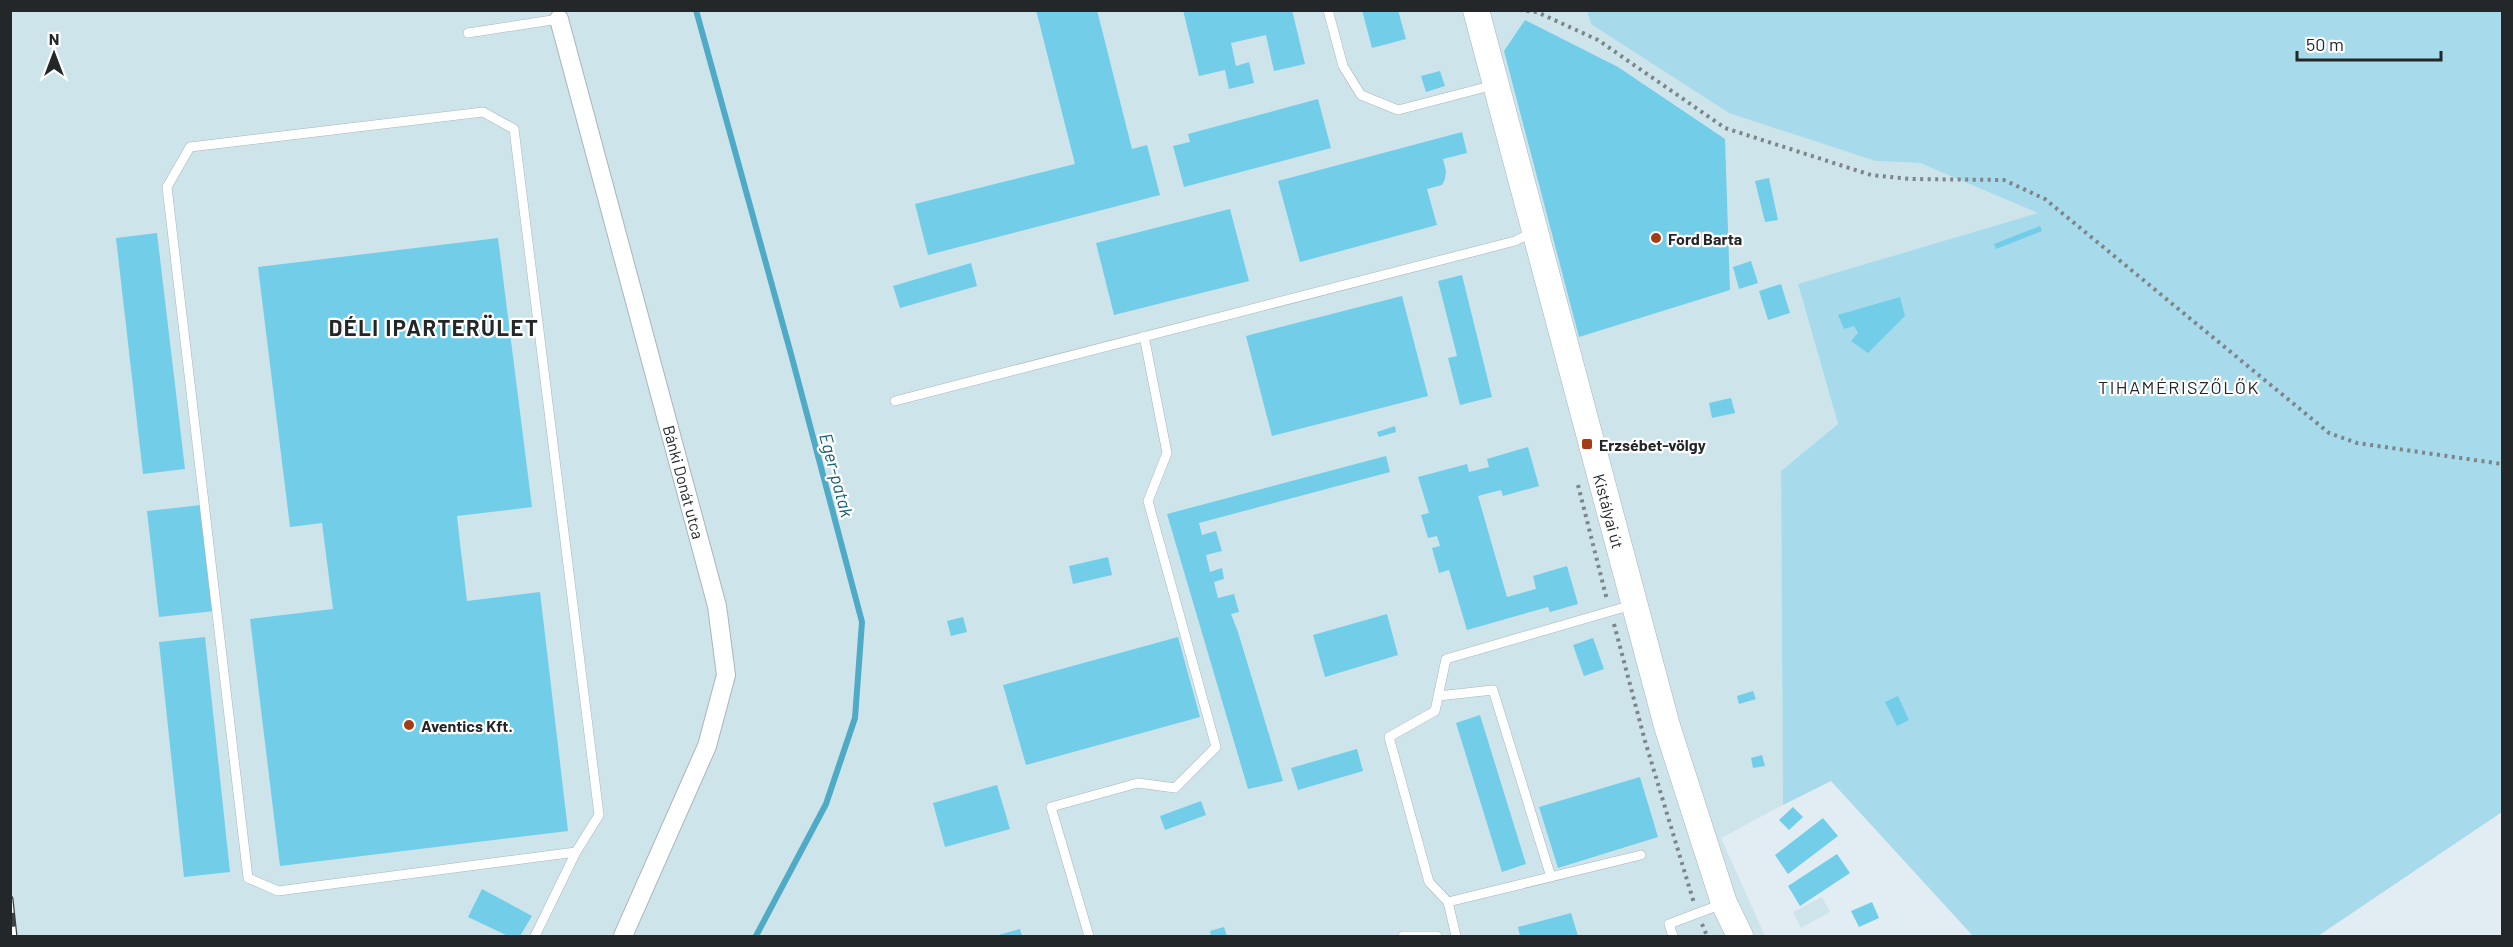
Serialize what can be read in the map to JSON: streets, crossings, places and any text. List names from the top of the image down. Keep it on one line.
{"streets":{"main road":["Kistályai út"],"street":["Bánki Donát utca"]},"districts":["DÉLI IPARTERÜLET","TIHAMÉRISZŐLŐK"],"water":["Eger-patak"],"places":{"other":["Ford Barta","Aventics Kft."],"transit":["Erzsébet-völgy"]},"scale_bar":"50 m","north":"top"}
